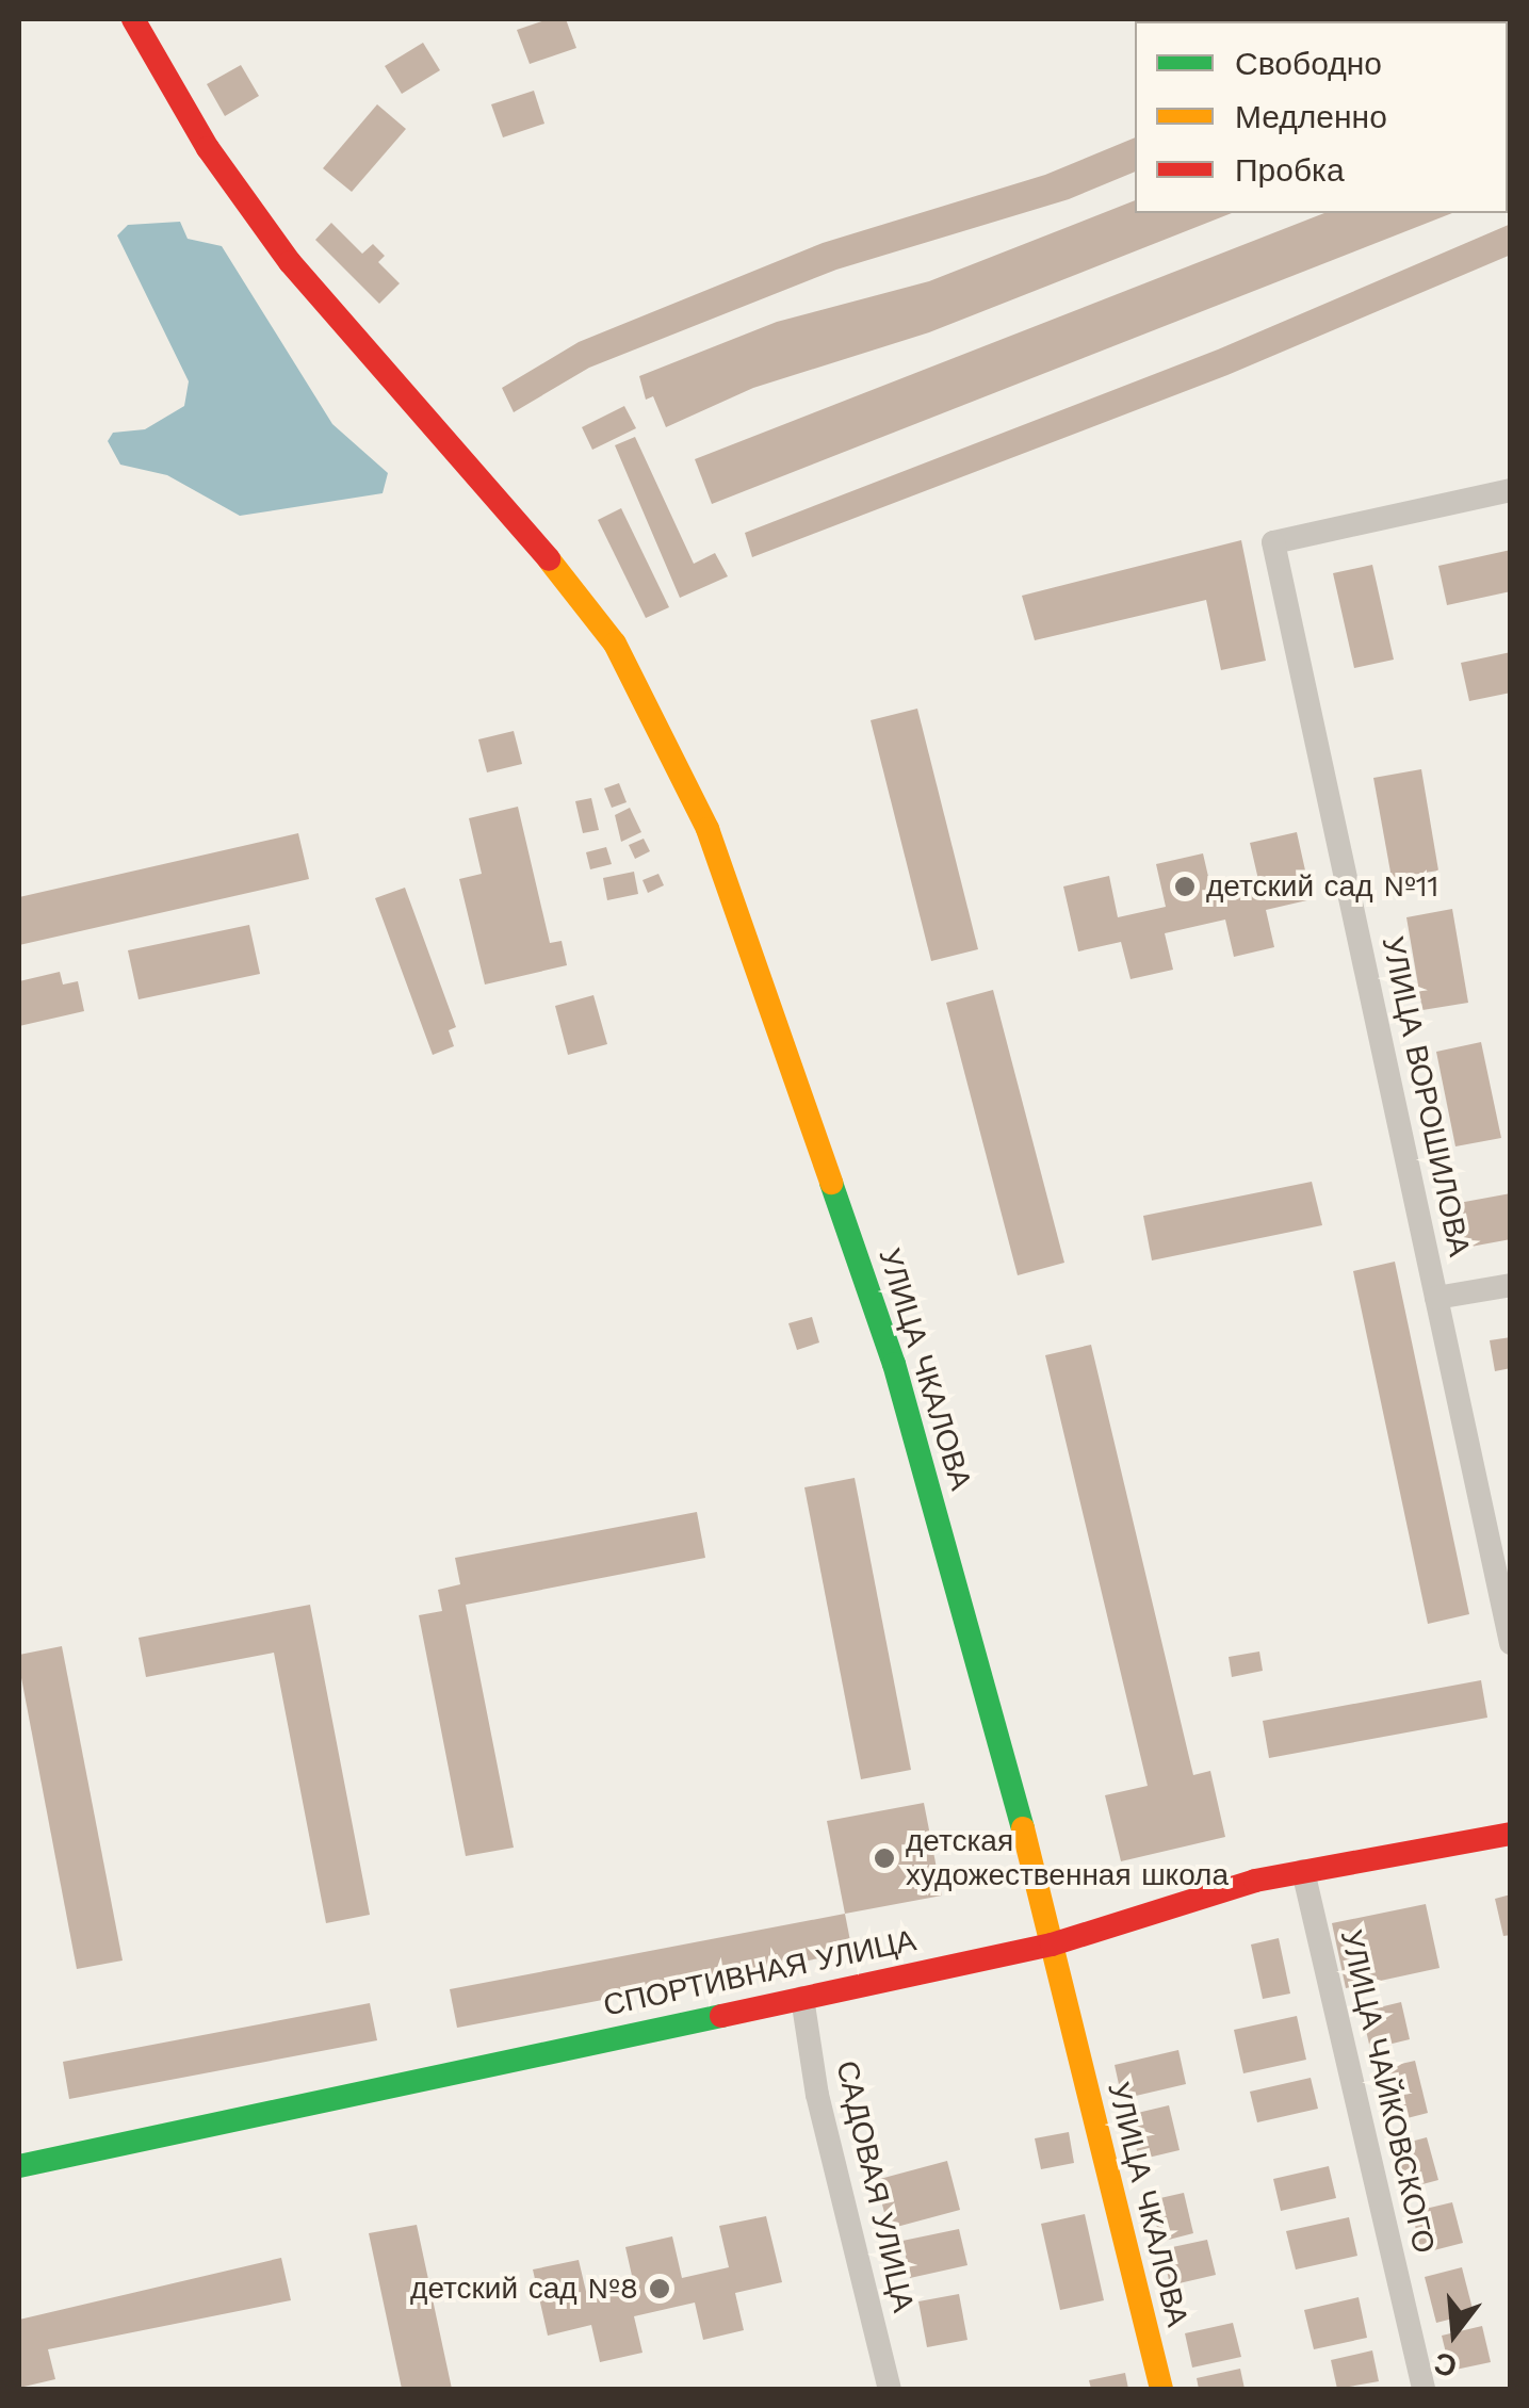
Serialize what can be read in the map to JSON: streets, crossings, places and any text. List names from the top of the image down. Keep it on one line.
{"streets":{"street":["УЛИЦА ВОРОШИЛОВА","УЛИЦА ЧКАЛОВА","СПОРТИВНАЯ УЛИЦА","УЛИЦА ЧАЙКОВСКОГО","САДОВАЯ УЛИЦА"]},"crossings":[["УЛИЦА ЧКАЛОВА","СПОРТИВНАЯ УЛИЦА"],["СПОРТИВНАЯ УЛИЦА","УЛИЦА ЧАЙКОВСКОГО"],["СПОРТИВНАЯ УЛИЦА","САДОВАЯ УЛИЦА"]],"places":["детский сад №11","детская художественная школа","детский сад №8"],"legend":["Свободно","Медленно","Пробка"],"north":"bottom"}
